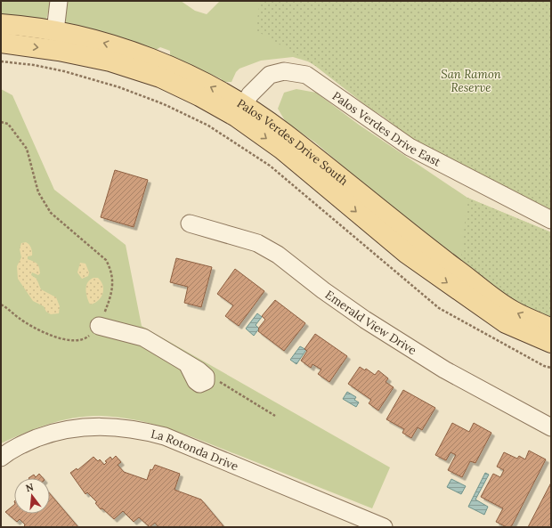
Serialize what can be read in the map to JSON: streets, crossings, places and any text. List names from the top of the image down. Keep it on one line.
{"streets":{"main road":["Palos Verdes Drive South"],"street":["Palos Verdes Drive East","Emerald View Drive","La Rotonda Drive"]},"crossings":[["Palos Verdes Drive East","Palos Verdes Drive South"]],"parks":["San Ramon Reserve"],"north":"top"}
